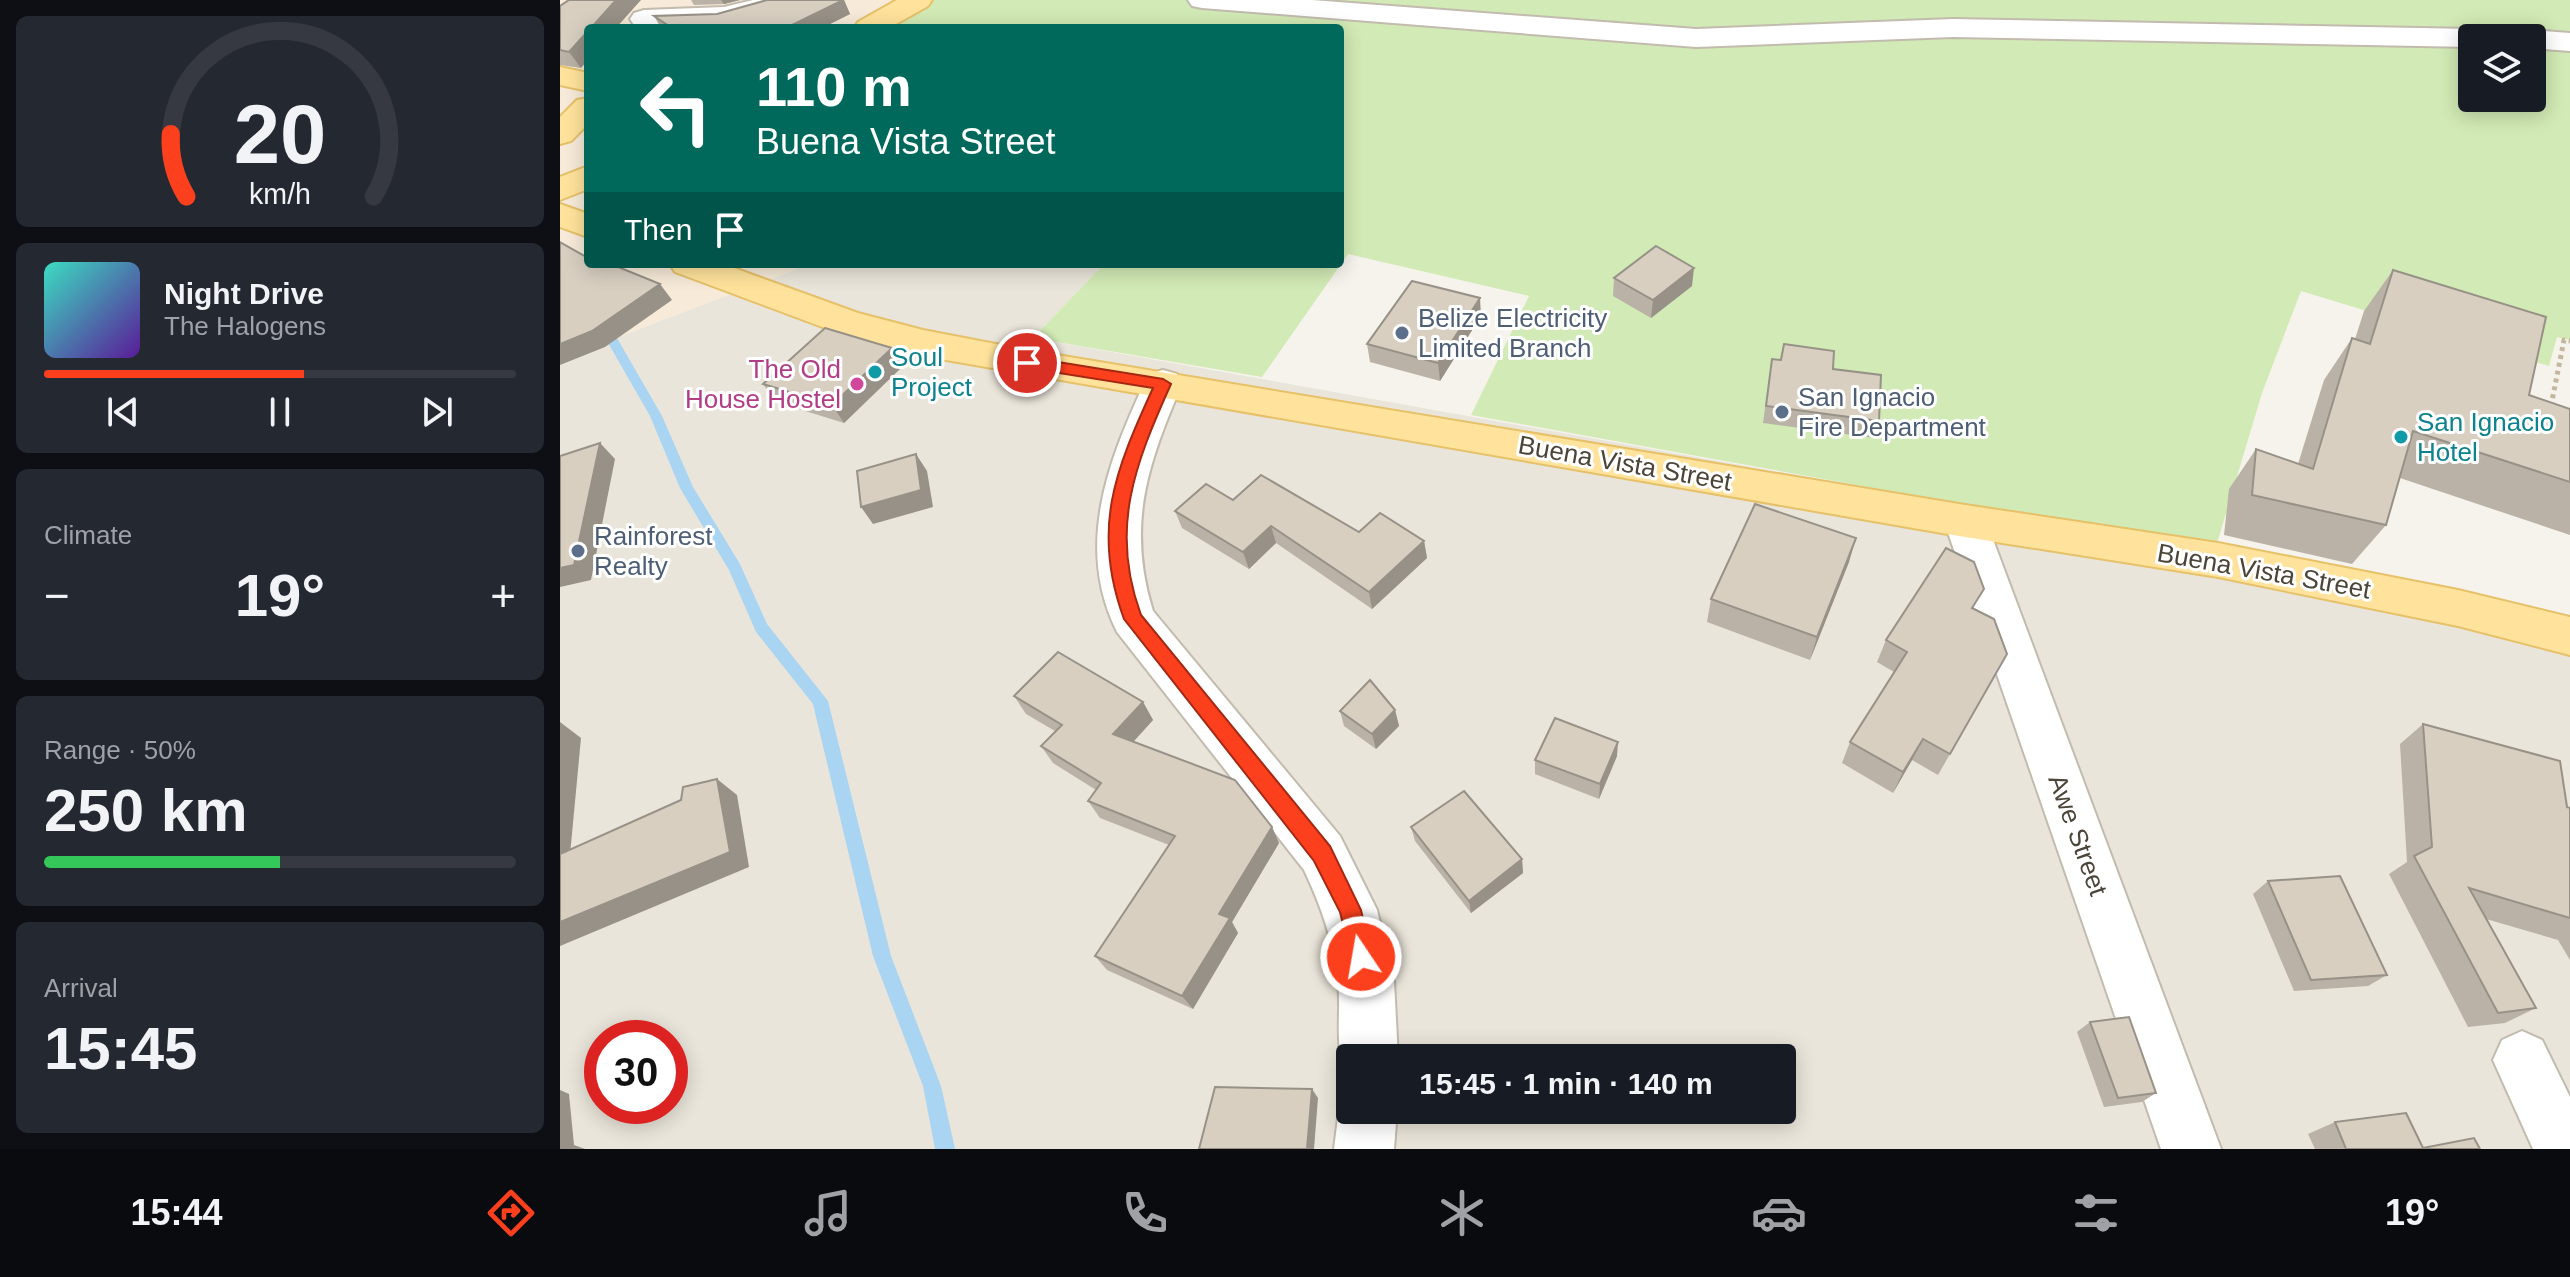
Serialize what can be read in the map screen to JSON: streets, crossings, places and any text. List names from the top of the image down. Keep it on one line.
{"streets":{"main road":["Buena Vista Street"],"street":["Awe Street"]},"crossings":[["Buena Vista Street","Awe Street"]],"places":["Belize Electricity Limited Branch","Soul Project","The Old House Hostel","San Ignacio Fire Department","San Ignacio Hotel","Rainforest Realty"],"page":{"turn":["110 m","Buena Vista Street"],"then":"Then","song":["Night Drive","The Halogens"],"tile":["Climate",["Range · 50%","250 km"],["Arrival","15:45"]],"heat":["−","19°","+"],"limit":"30","trip":"15:45 · 1 min · 140 m","tabs":["15:44","19°"],"gauge":["20","km/h"]}}
